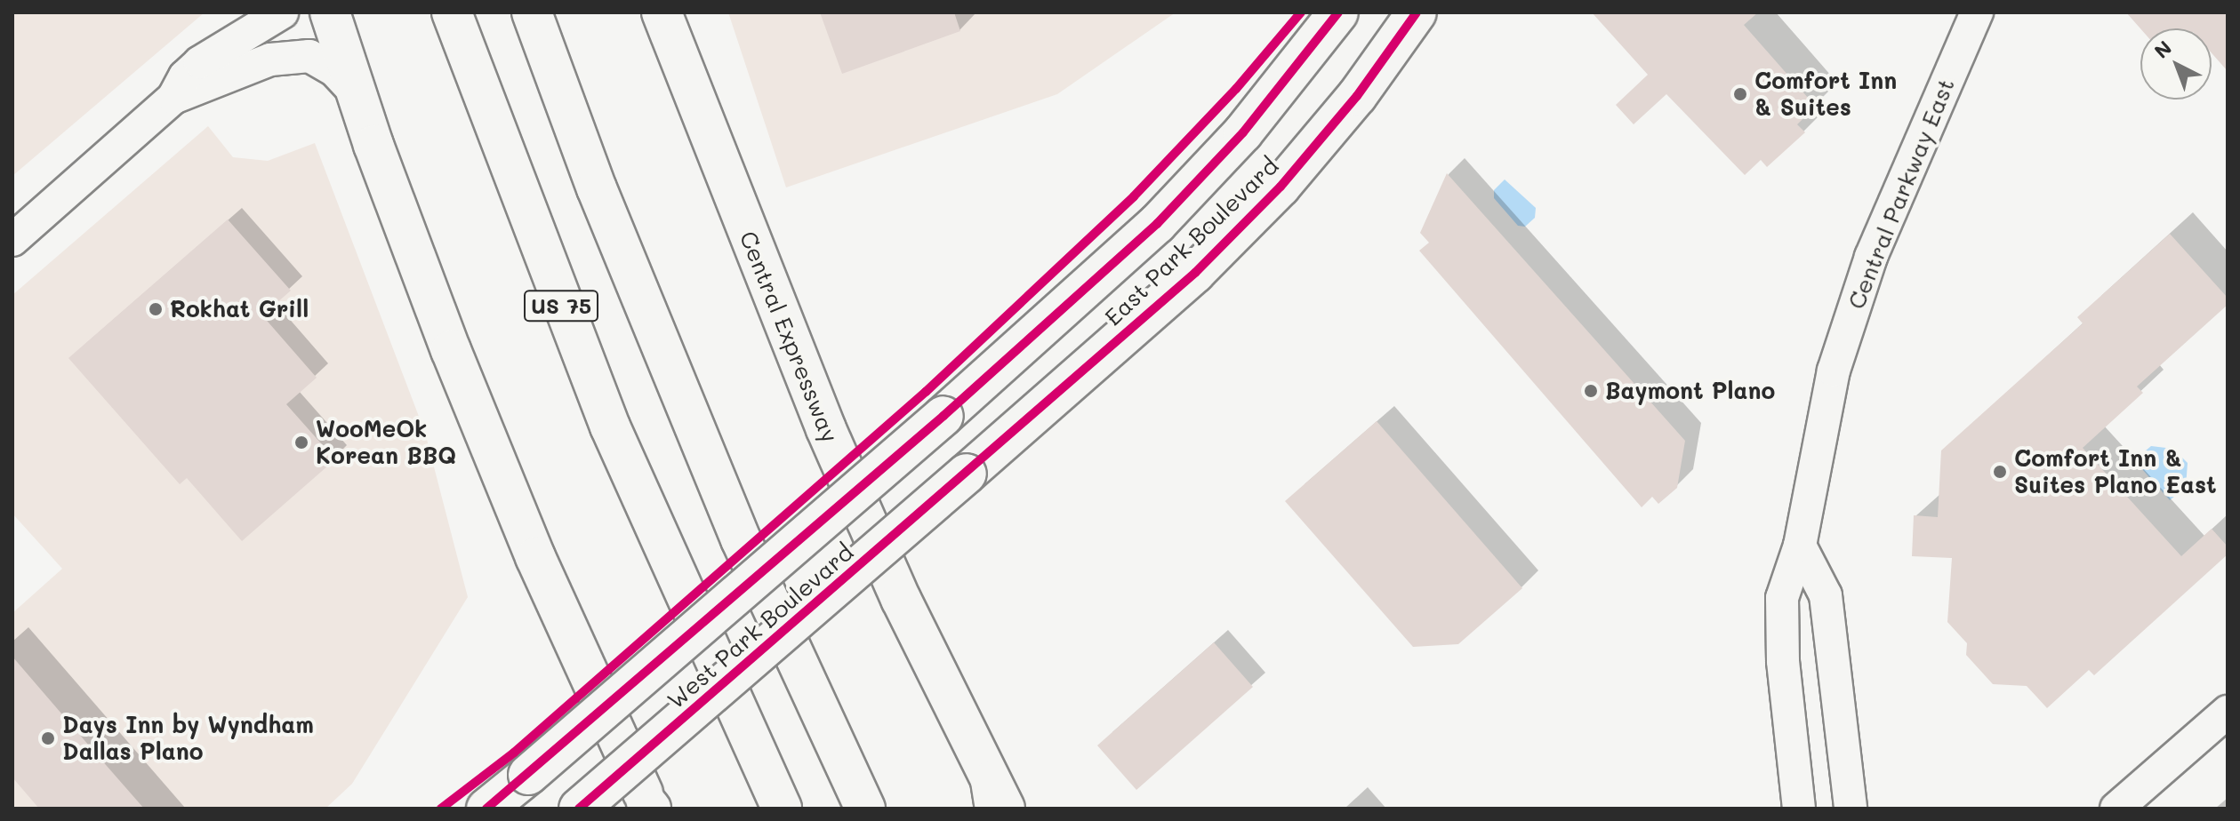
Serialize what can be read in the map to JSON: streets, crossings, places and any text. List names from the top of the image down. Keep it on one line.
{"streets":{"main road":["East Park Boulevard","US 75","Central Expressway","West Park Boulevard"],"street":["Central Parkway East"]},"crossings":[["East Park Boulevard","West Park Boulevard"]],"places":["Comfort Inn & Suites","Rokhat Grill","Baymont Plano","WooMeOk Korean BBQ","Comfort Inn & Suites Plano East","Days Inn by Wyndham Dallas Plano"],"north":"top left"}
